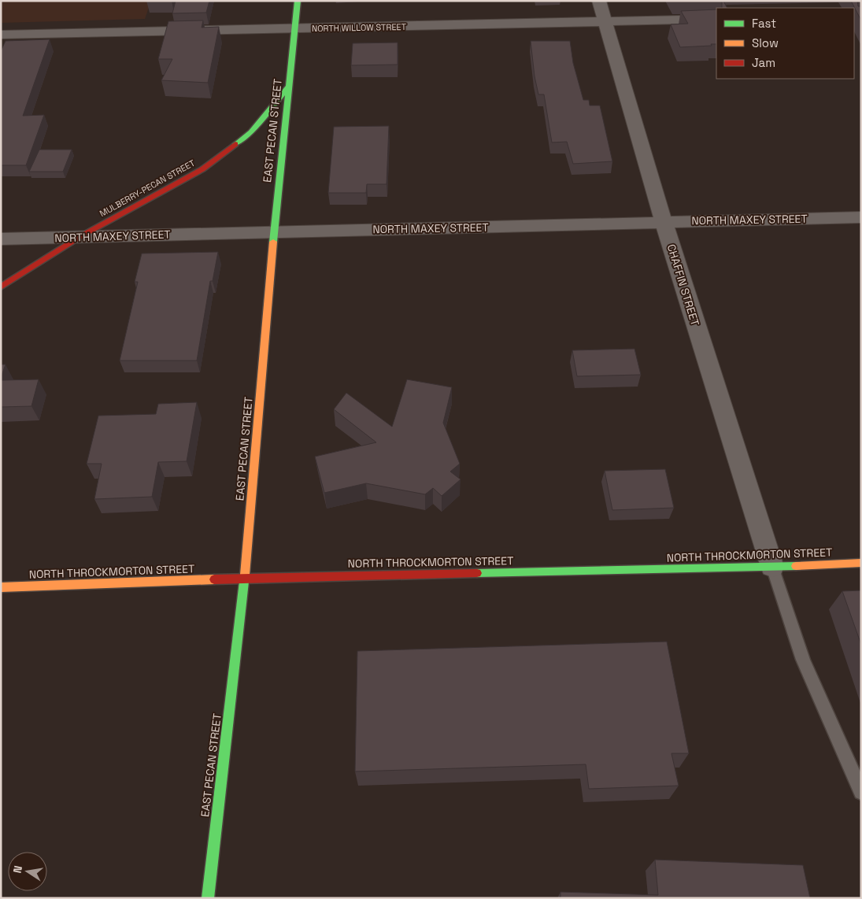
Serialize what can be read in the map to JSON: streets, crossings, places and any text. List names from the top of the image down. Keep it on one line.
{"streets":{"street":["NORTH WILLOW STREET","EAST PECAN STREET","MULBERRY-PECAN STREET","NORTH MAXEY STREET","CHAFFIN STREET","NORTH THROCKMORTON STREET"]},"crossings":[["NORTH WILLOW STREET","EAST PECAN STREET"],["NORTH WILLOW STREET","CHAFFIN STREET"],["EAST PECAN STREET","MULBERRY-PECAN STREET"],["EAST PECAN STREET","NORTH MAXEY STREET"],["EAST PECAN STREET","NORTH THROCKMORTON STREET"],["MULBERRY-PECAN STREET","NORTH MAXEY STREET"],["NORTH MAXEY STREET","CHAFFIN STREET"],["CHAFFIN STREET","NORTH THROCKMORTON STREET"]],"legend":["Fast","Slow","Jam"],"north":"left"}
